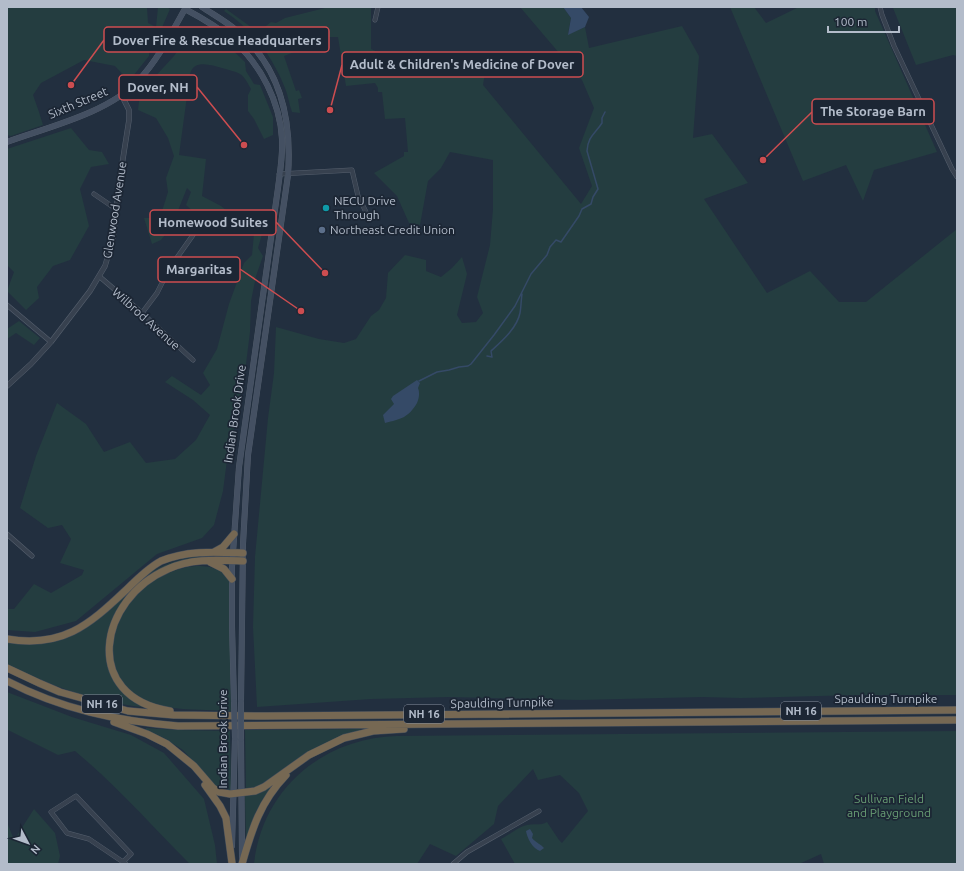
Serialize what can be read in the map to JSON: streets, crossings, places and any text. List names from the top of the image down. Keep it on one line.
{"streets":{"highway":["Spaulding Turnpike","NH 16"],"main road":["Sixth Street","Indian Brook Drive"],"street":["Glenwood Avenue","Wilbrod Avenue"]},"crossings":[["Sixth Street","Glenwood Avenue"],["Sixth Street","Indian Brook Drive"],["Glenwood Avenue","Wilbrod Avenue"]],"parks":["Sullivan Field and Playground"],"places":["Dover Fire & Rescue Headquarters","Adult & Children's Medicine of Dover","Dover, NH","The Storage Barn","NECU Drive Through","Northeast Credit Union","Homewood Suites","Margaritas"],"scale_bar":"100 m","north":"bottom right"}
